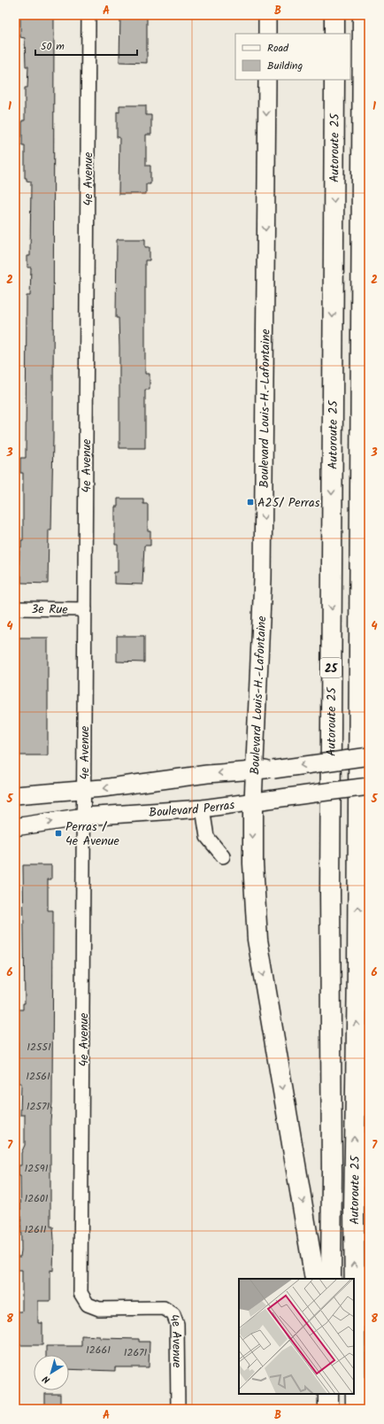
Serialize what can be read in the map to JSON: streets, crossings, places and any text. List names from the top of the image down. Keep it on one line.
{"streets":{"highway":["Autoroute 25","25"],"main road":["Boulevard Louis-H.-Lafontaine","Boulevard Perras"],"street":["4e Avenue","3e Rue"]},"crossings":[["4e Avenue","3e Rue"],["4e Avenue","Boulevard Perras"],["Boulevard Louis-H.-Lafontaine","Boulevard Perras"]],"one_way":["Boulevard Louis-H.-Lafontaine"],"places":{"transit":["A25/ Perras","Perras / 4e Avenue"]},"house_numbers":["12551","12561","12571","12591","12601","12611","12661","12671"],"legend":["Road","Building"],"scale_bar":"50 m","north":"bottom left","grid":{"columns":["A","B"],"rows":["1","2","3","4","5","6","7","8"]}}
